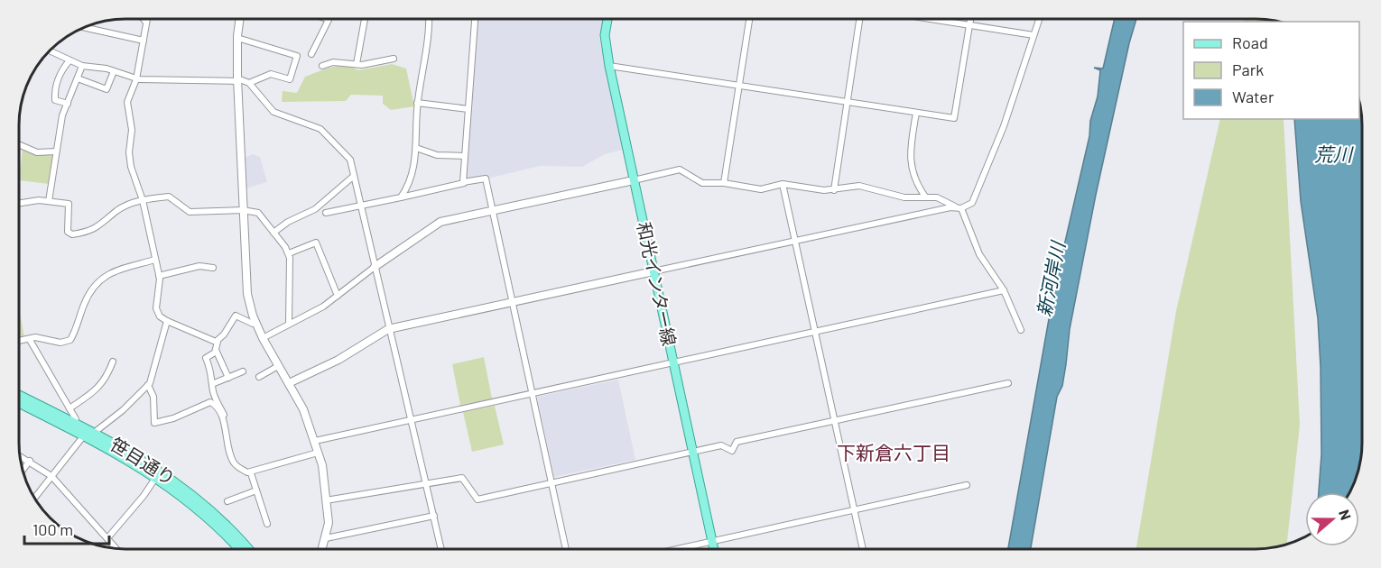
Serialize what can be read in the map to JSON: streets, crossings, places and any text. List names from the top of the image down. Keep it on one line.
{"streets":{"main road":["和光インター線","笹目通り"]},"districts":["下新倉六丁目"],"water":["荒川","新河岸川"],"legend":["Road","Park","Water"],"scale_bar":"100 m","north":"right"}
